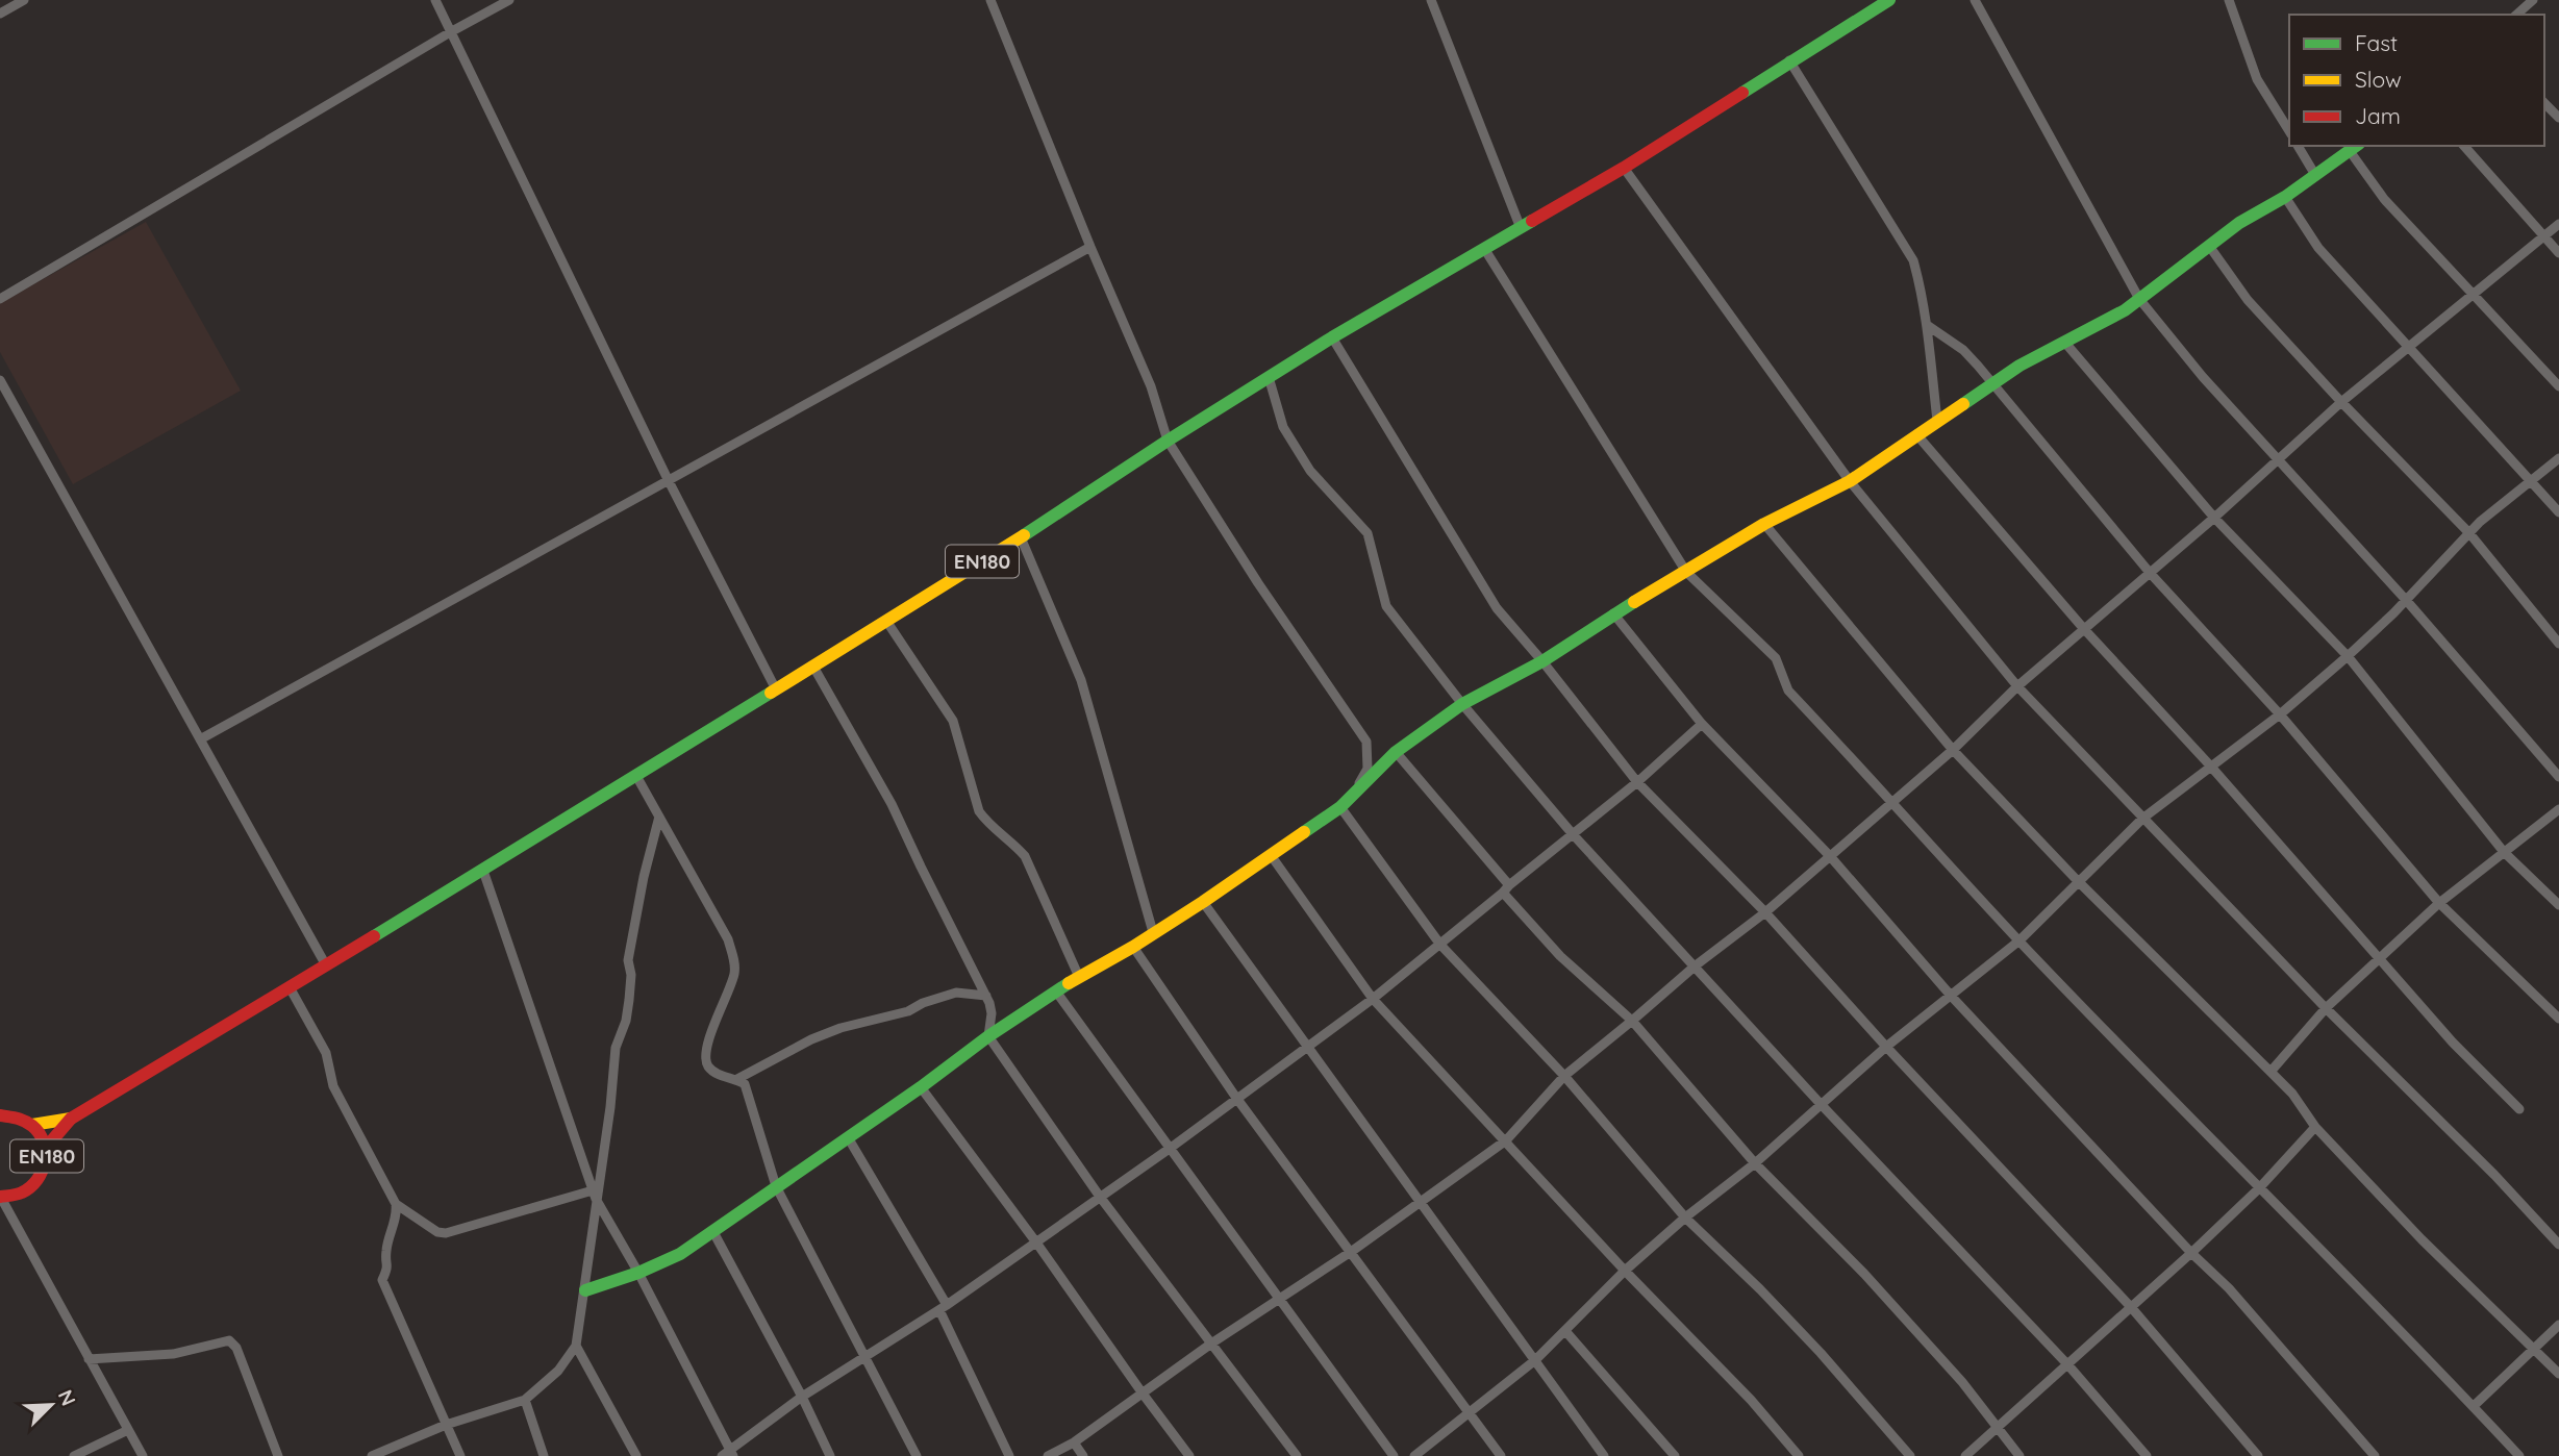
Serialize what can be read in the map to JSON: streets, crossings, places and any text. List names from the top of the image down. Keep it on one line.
{"streets":{"main road":["EN180"]},"legend":["Fast","Slow","Jam"],"north":"top right"}
